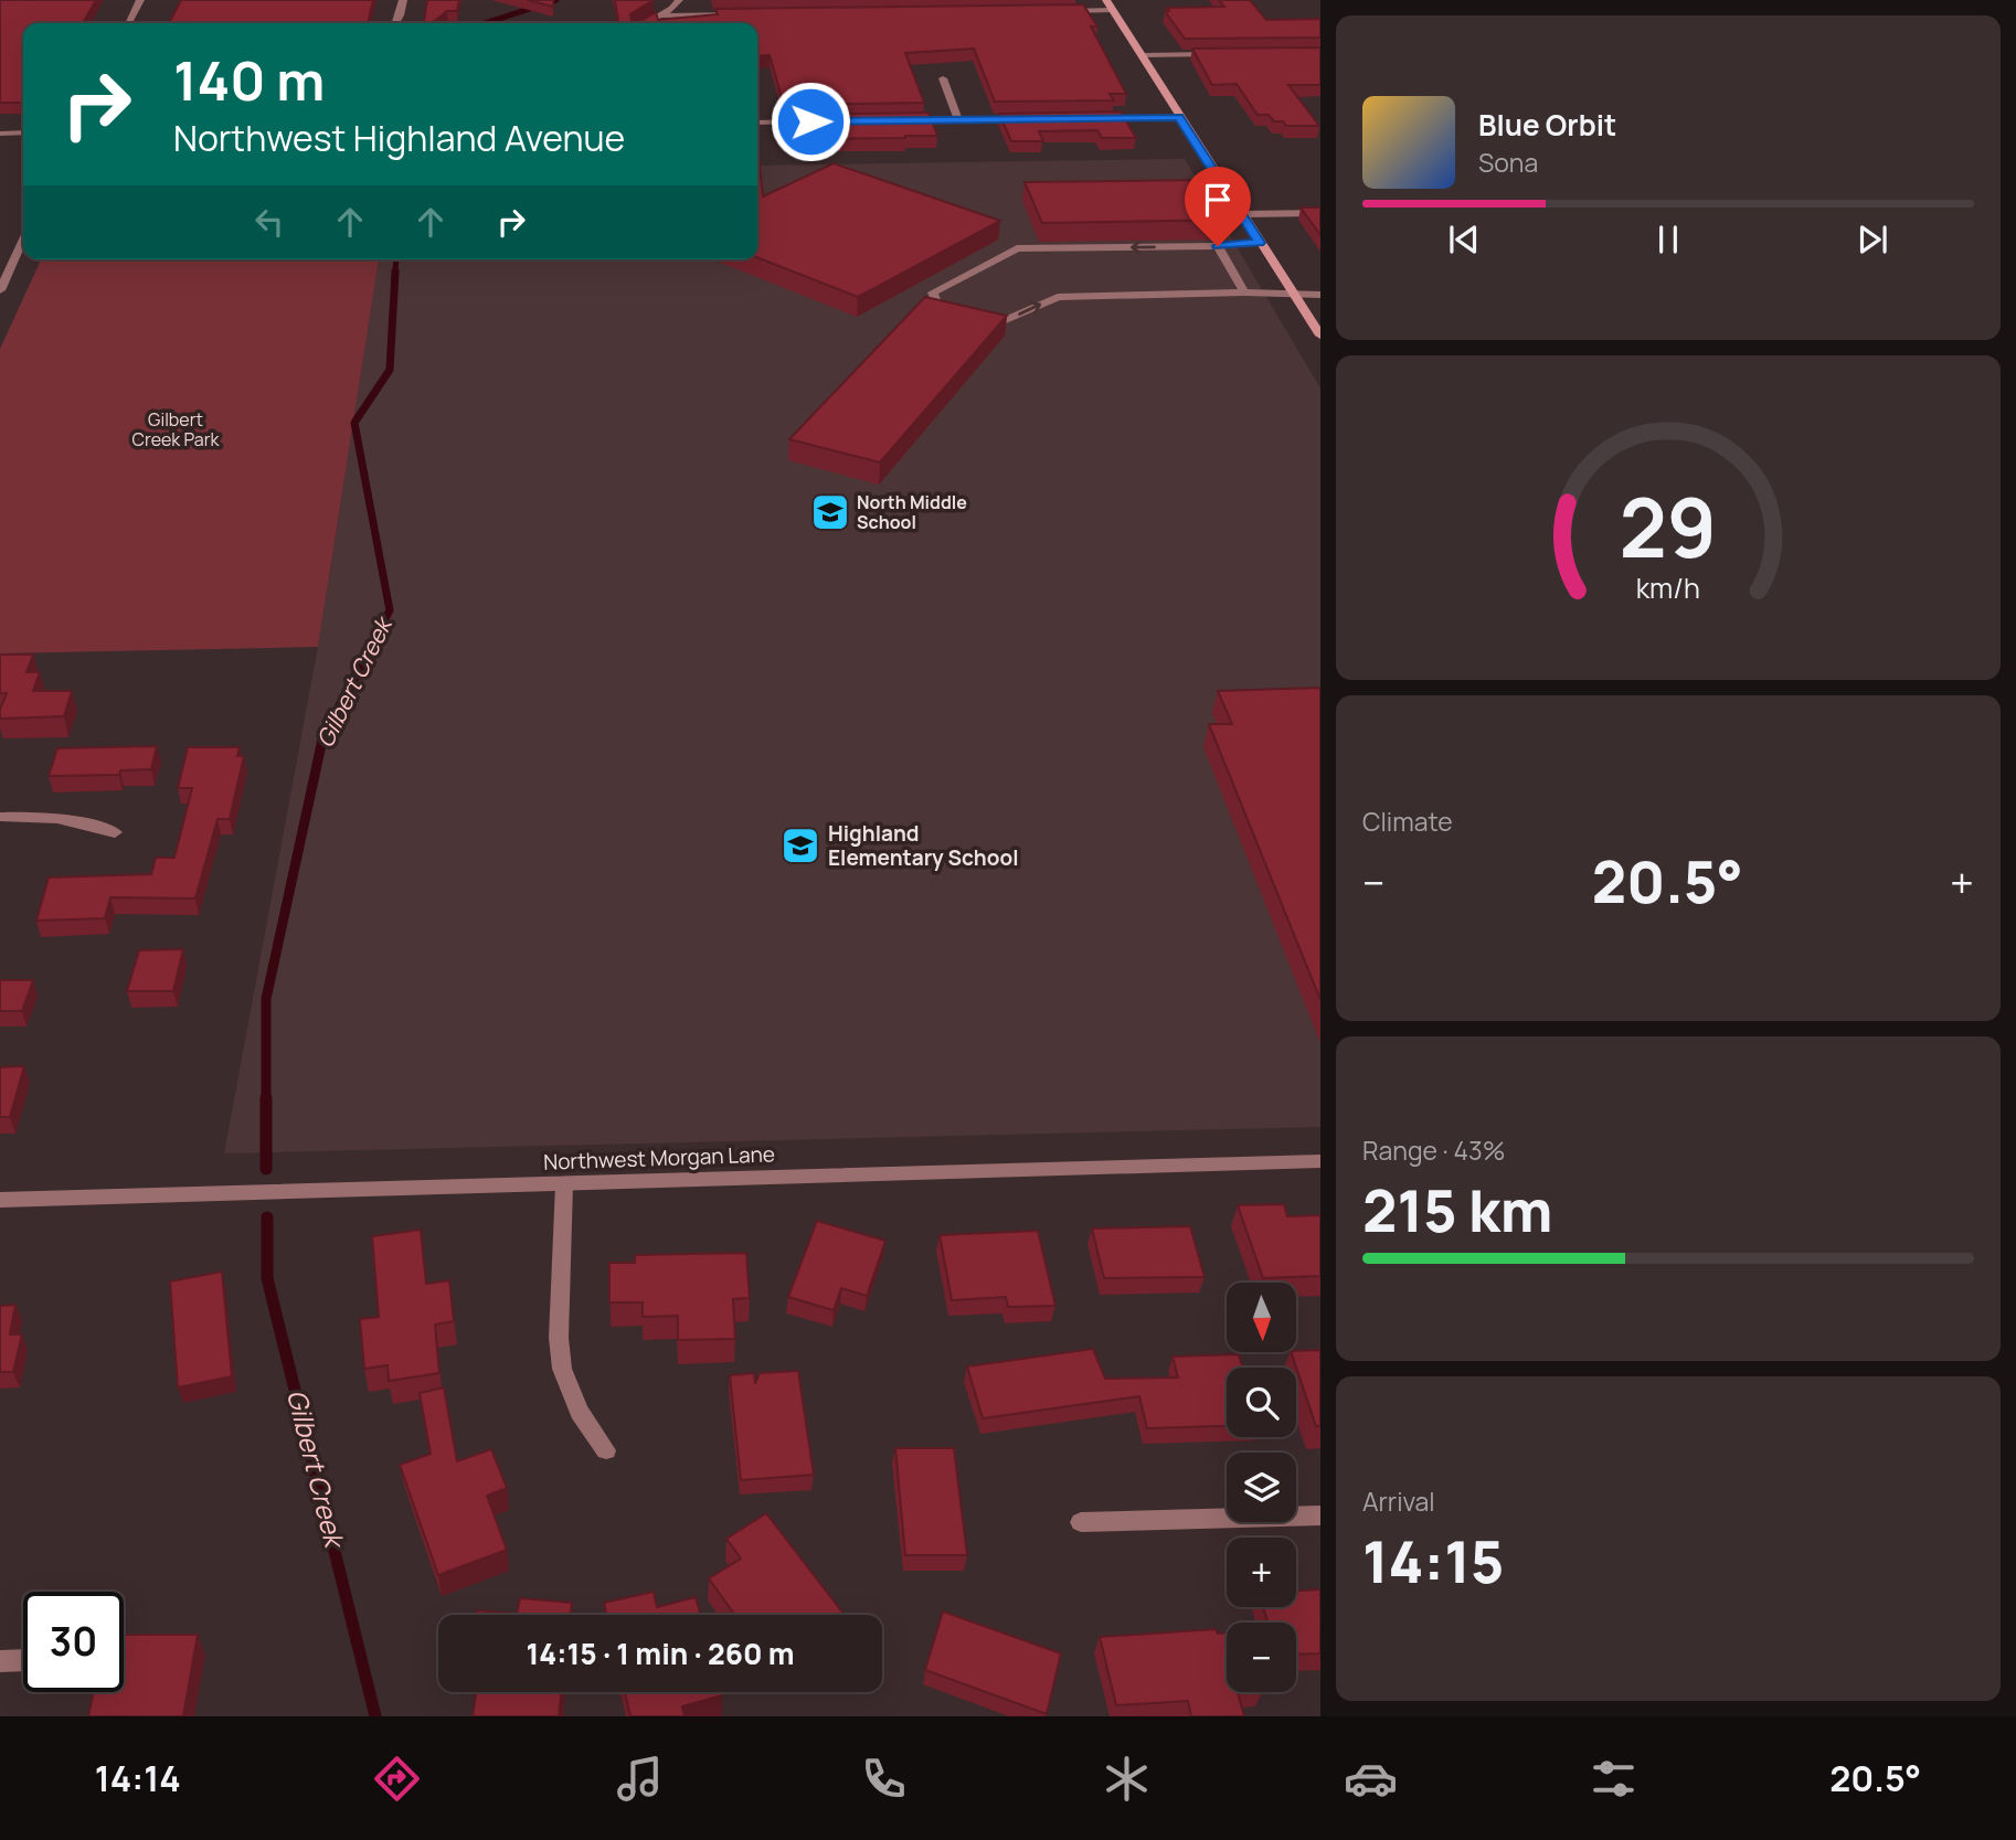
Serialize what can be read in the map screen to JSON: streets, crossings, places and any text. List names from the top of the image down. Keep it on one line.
{"streets":{"street":["Northwest Morgan Lane"]},"water":["Gilbert Creek"],"parks":["Gilbert Creek Park"],"places":{"school or university":["North Middle School","Highland Elementary School"]},"north":"bottom","page":{"turn":["140 m","Northwest Highland Avenue"],"song":["Blue Orbit","Sona"],"tile":["Climate",["Range · 43%","215 km"],["Arrival","14:15"]],"heat":["−","20.5°","+"],"map_buttons":["+","−"],"limit":"30","trip":"14:15 · 1 min · 260 m","tabs":["14:14","20.5°"],"gauge":["29","km/h"]}}
